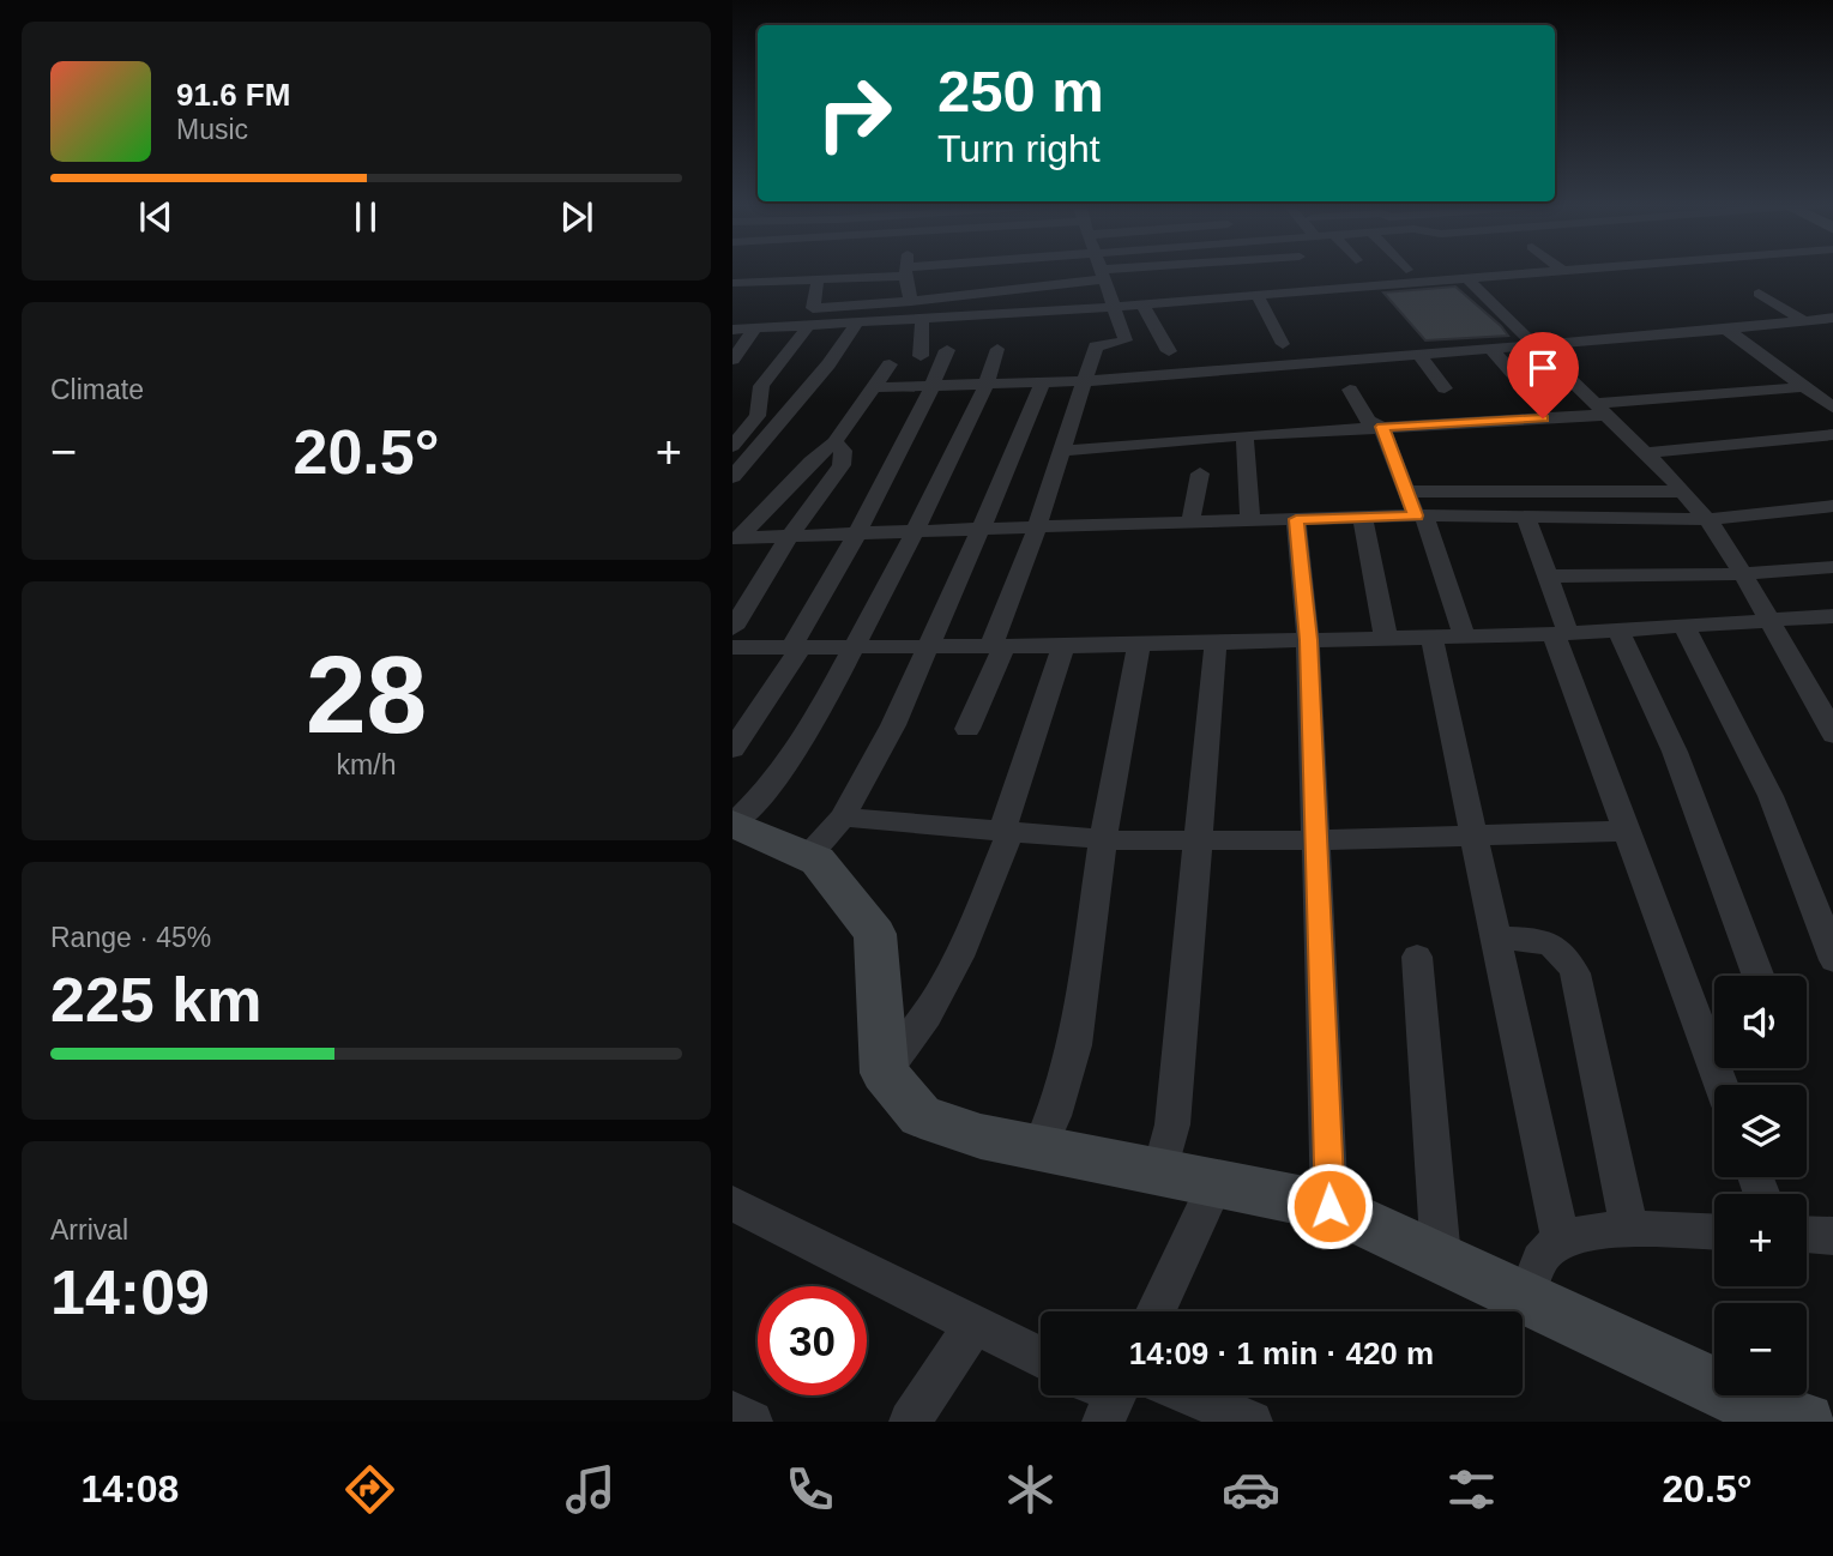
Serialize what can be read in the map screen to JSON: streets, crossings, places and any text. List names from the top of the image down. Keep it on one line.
{"page":{"turn":["250 m","Turn right"],"song":["91.6 FM","Music"],"tile":["Climate",["28","km/h"],["Range · 45%","225 km"],["Arrival","14:09"]],"heat":["−","20.5°","+"],"map_buttons":["+","−"],"limit":"30","trip":"14:09 · 1 min · 420 m","tabs":["14:08","20.5°"]}}
